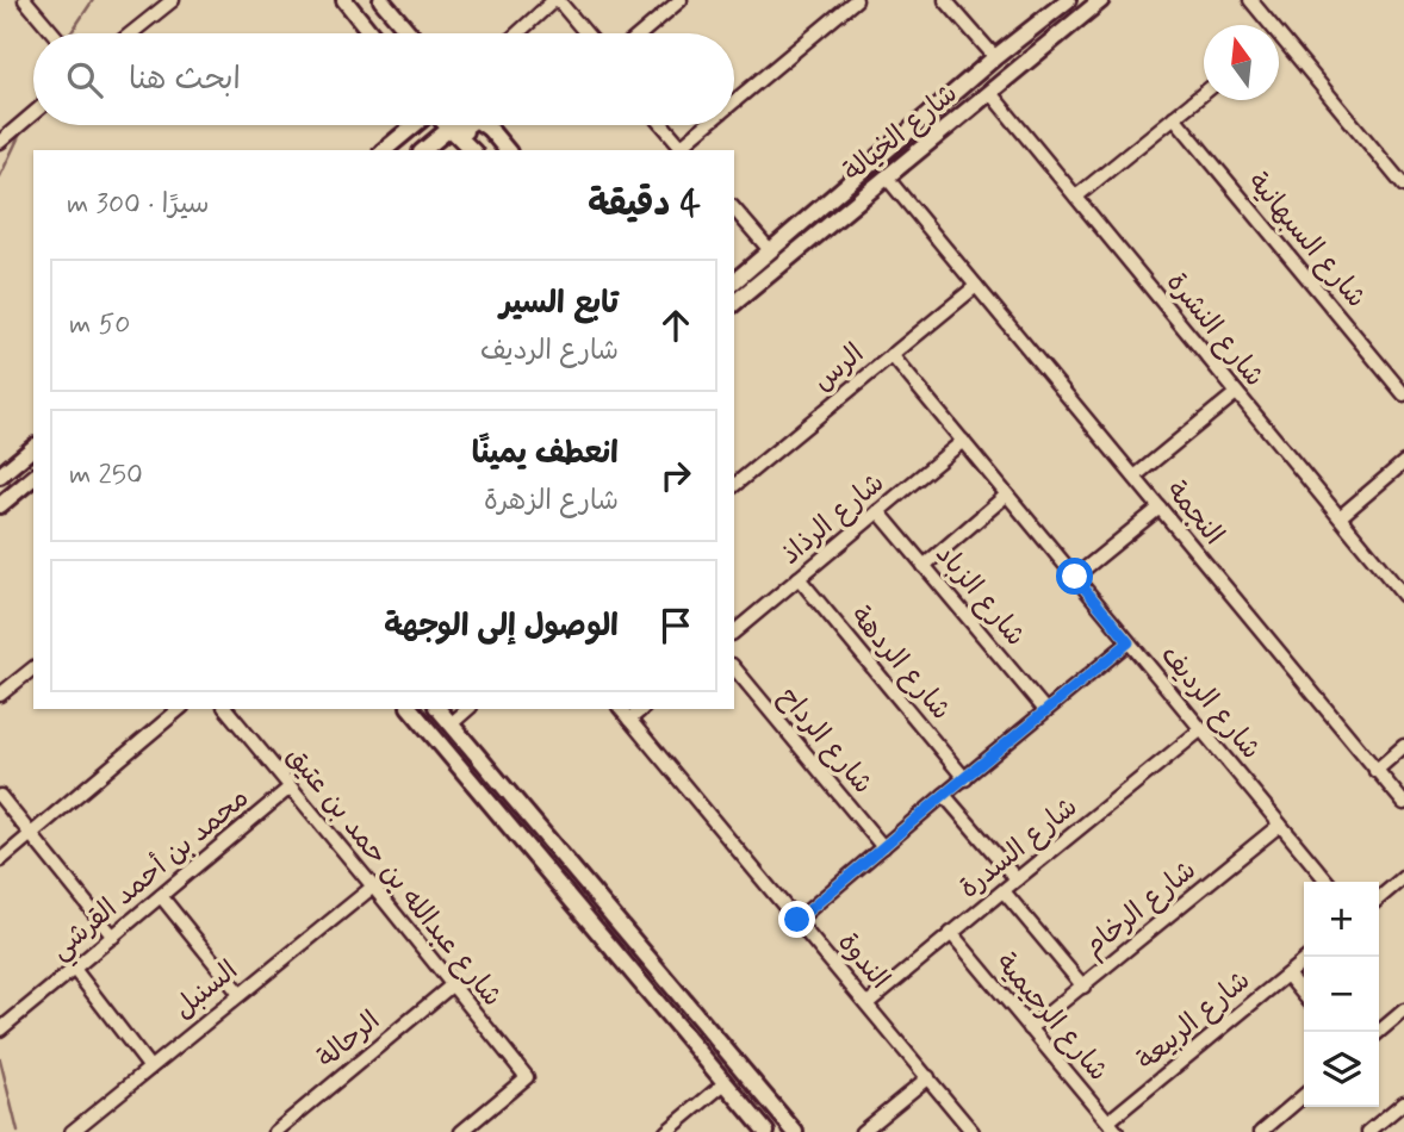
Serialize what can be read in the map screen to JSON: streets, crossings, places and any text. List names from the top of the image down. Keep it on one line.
{"streets":{"street":["شارع الخيالة","شارع السبهانية","شارع النشرة","الرس","النجمة","شارع الرذاذ","شارع الزباد","شارع الردهة","شارع الرديف","شارع الرداح","شارع السدرة","محمد بن أحمد القرشي","شارع عبدالله بن حمد بن عتيق","شارع الرخام","الندوة","السنبل","شارع الرحيمية","شارع الربيعة","الرحالة"]},"crossings":[["شارع الخيالة","شارع النشرة"],["شارع الخيالة","النجمة"],["الرس","النجمة"],["الرس","شارع الرديف"],["شارع الرذاذ","شارع الزباد"],["شارع الرذاذ","شارع الردهة"],["شارع الرذاذ","شارع الرديف"],["شارع الرديف","شارع السدرة"],["شارع الرديف","شارع الرخام"],["شارع السدرة","الندوة"],["شارع السدرة","شارع الرحيمية"],["محمد بن أحمد القرشي","شارع عبدالله بن حمد بن عتيق"],["شارع عبدالله بن حمد بن عتيق","السنبل"],["شارع عبدالله بن حمد بن عتيق","الرحالة"],["شارع الرخام","شارع الرحيمية"],["شارع الرحيمية","شارع الربيعة"]],"north":"top","page":{"search":"ابحث هنا","heading":["4 دقيقة","سيرًا · 300 m"],"list":[["تابع السير","شارع الرديف","50 m"],["انعطف يمينًا","شارع الزهرة","250 m"],"الوصول إلى الوجهة"],"map_buttons":["+","−"]}}
